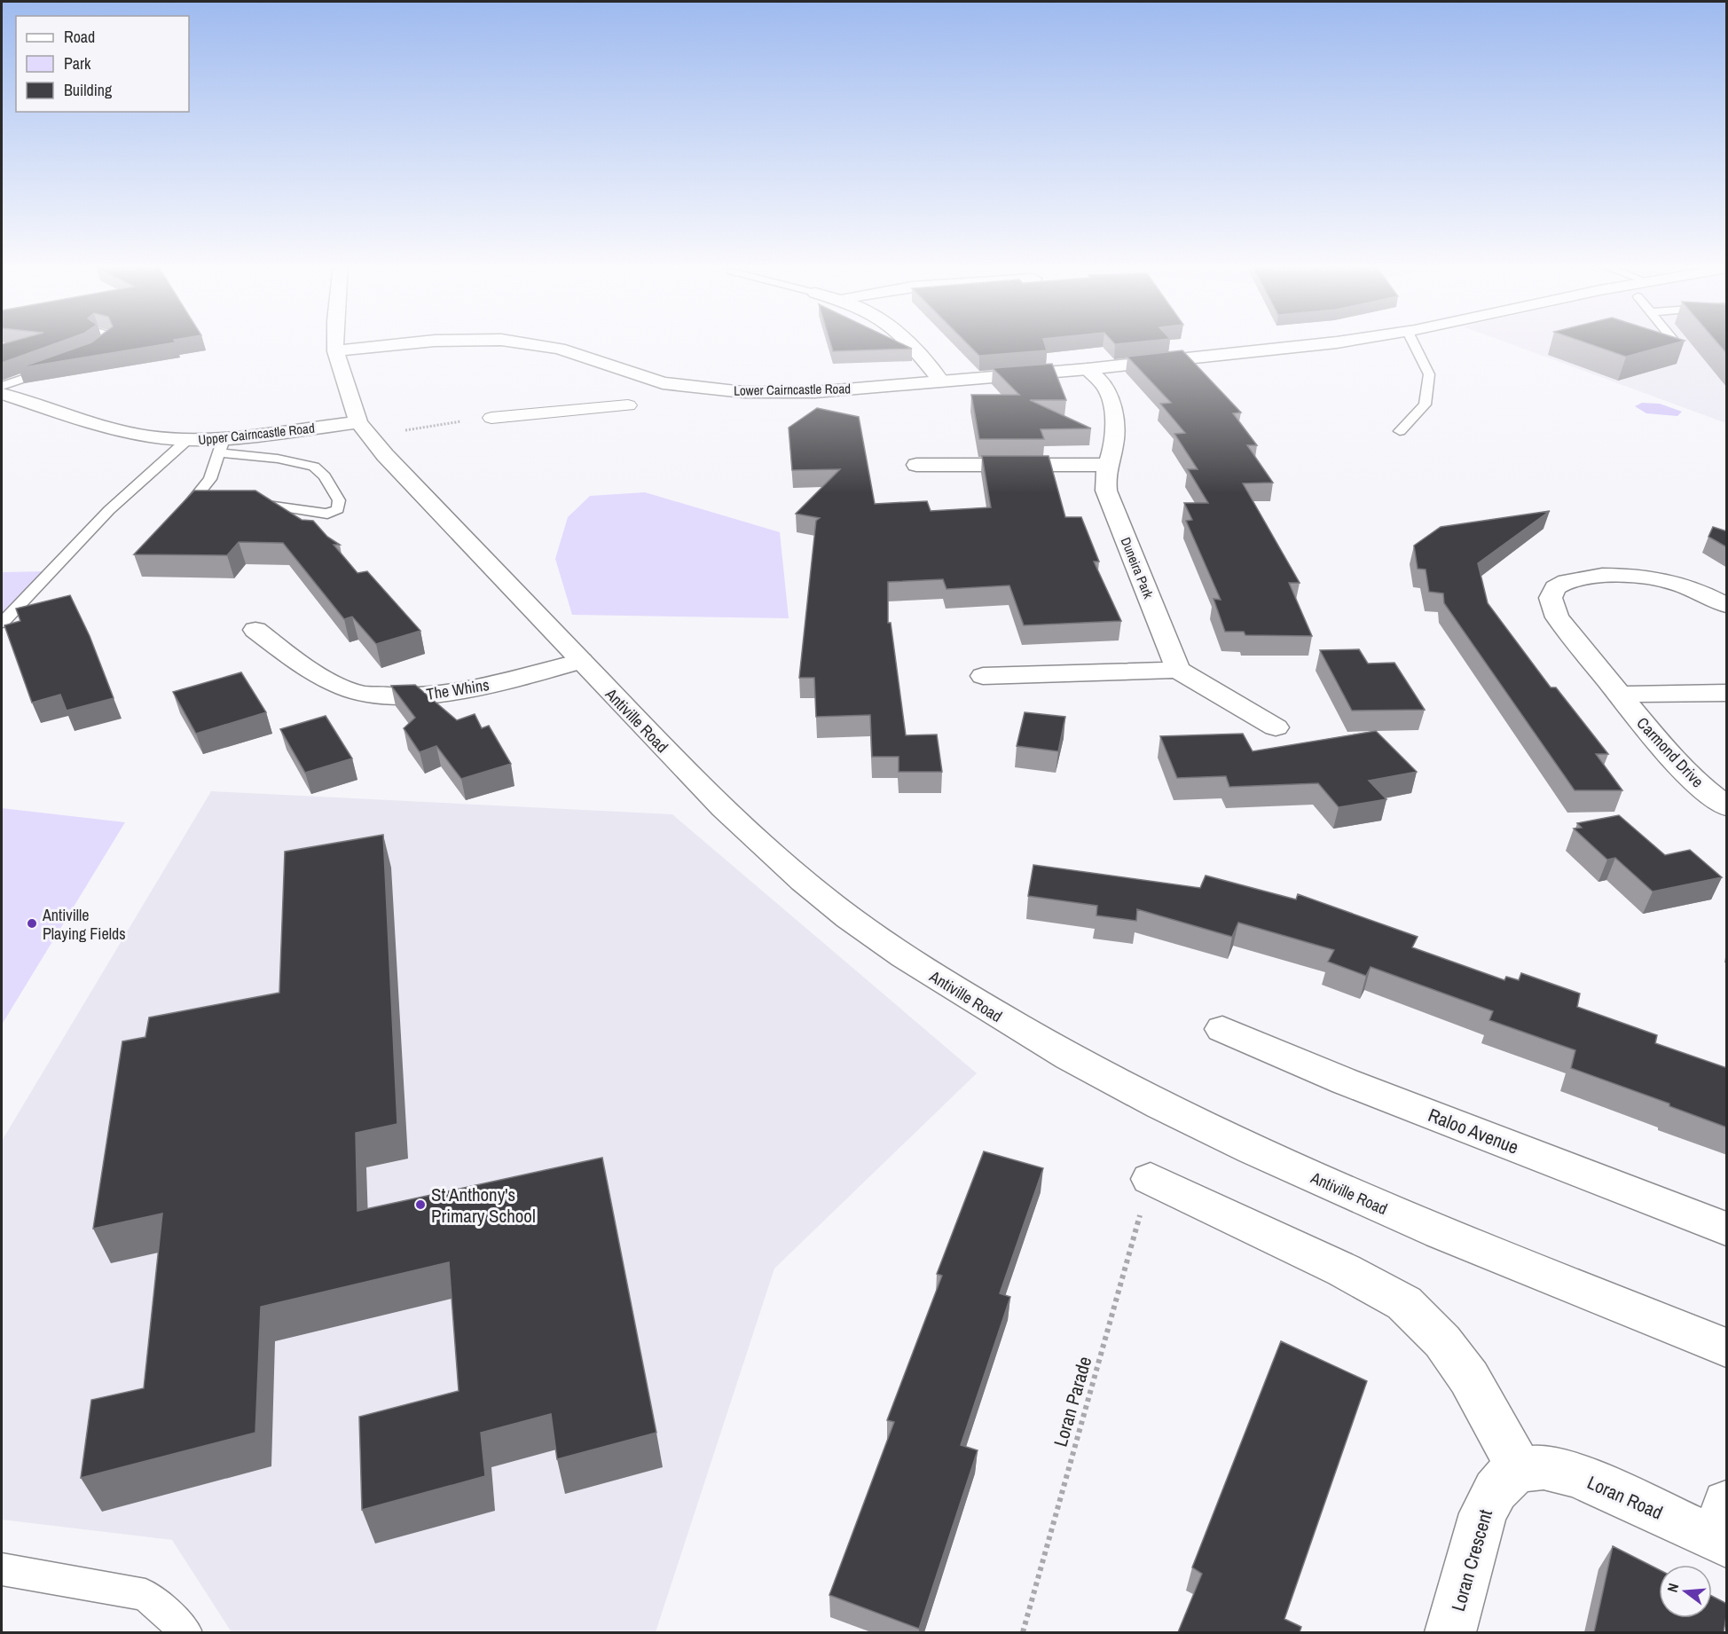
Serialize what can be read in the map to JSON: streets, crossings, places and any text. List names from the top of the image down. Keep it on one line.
{"streets":{"street":["Lower Cairncastle Road","Upper Cairncastle Road","Duneira Park","The Whins","Antiville Road","Carmond Drive","Raloo Avenue","Loran Road","Loran Crescent"],"path":["Loran Parade"]},"crossings":[["Lower Cairncastle Road","Duneira Park"],["Upper Cairncastle Road","Antiville Road"],["The Whins","Antiville Road"],["Loran Road","Loran Crescent"]],"places":["Antiville Playing Fields","St Anthony's Primary School"],"legend":["Road","Park","Building"],"north":"left"}
